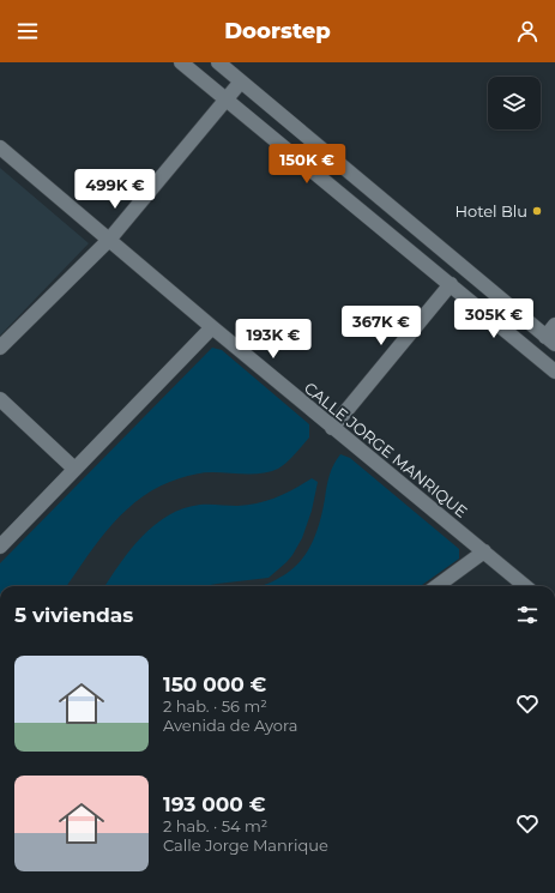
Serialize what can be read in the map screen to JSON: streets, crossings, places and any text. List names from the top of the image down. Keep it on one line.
{"streets":{"street":["CALLE JORGE MANRIQUE"]},"places":["Hotel Blu"],"page":{"header":"Doorstep","price":["150K €","499K €","305K €","367K €","193K €"],"heading":"5 viviendas","list":[{"name":"150 000 €","note":"2 hab. · 56 m² · Avenida de Ayora"},{"name":"193 000 €","note":"2 hab. · 54 m² · Calle Jorge Manrique"}]}}
